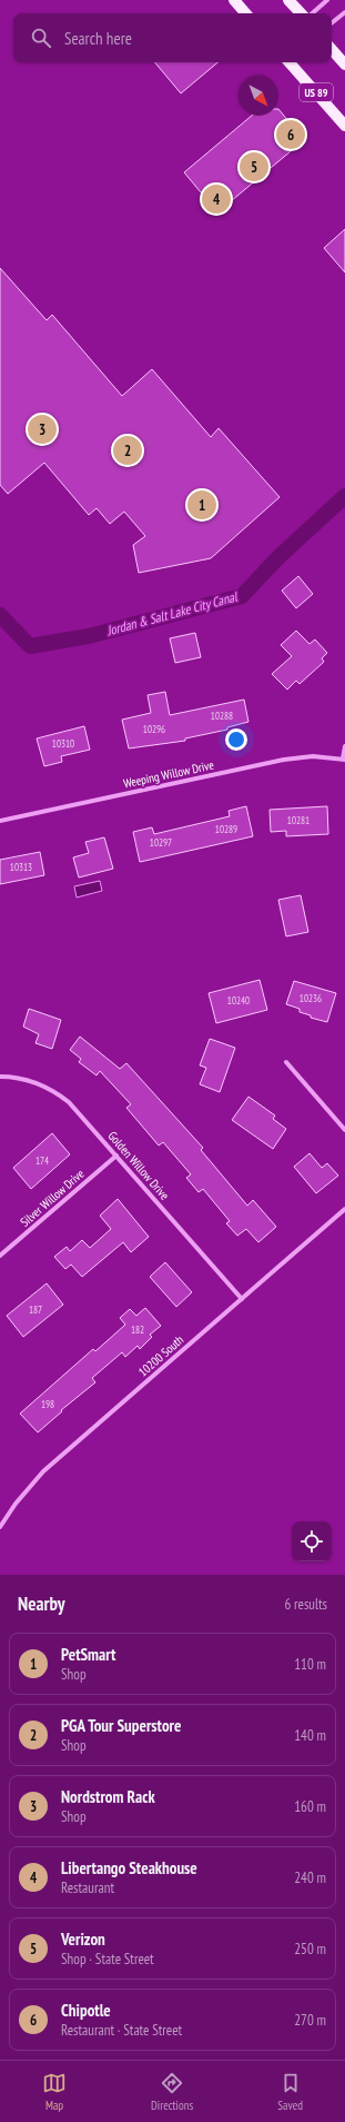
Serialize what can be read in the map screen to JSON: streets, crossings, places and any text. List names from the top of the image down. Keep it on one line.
{"streets":{"main road":["US 89"],"street":["Weeping Willow Drive","Golden Willow Drive","Silver Willow Drive","10200 South"]},"crossings":[["Golden Willow Drive","Silver Willow Drive"],["Golden Willow Drive","10200 South"]],"water":["Jordan & Salt Lake City Canal"],"house_numbers":["10288","10296","10310","10281","10289","10297","10313","10236","10240","174","187","182","198"],"north":"bottom right","page":{"search":"Search here","pins":["6","5","4","3","2","1"],"heading":["Nearby","6 results"],"list":[{"mark":"1","name":"PetSmart","note":"Shop","value":"110 m"},{"mark":"2","name":"PGA Tour Superstore","note":"Shop","value":"140 m"},{"mark":"3","name":"Nordstrom Rack","note":"Shop","value":"160 m"},{"mark":"4","name":"Libertango Steakhouse","note":"Restaurant","value":"240 m"},{"mark":"5","name":"Verizon","note":"Shop · State Street","value":"250 m"},{"mark":"6","name":"Chipotle","note":"Restaurant · State Street","value":"270 m"}],"nav":["Map","Directions","Saved"]}}
